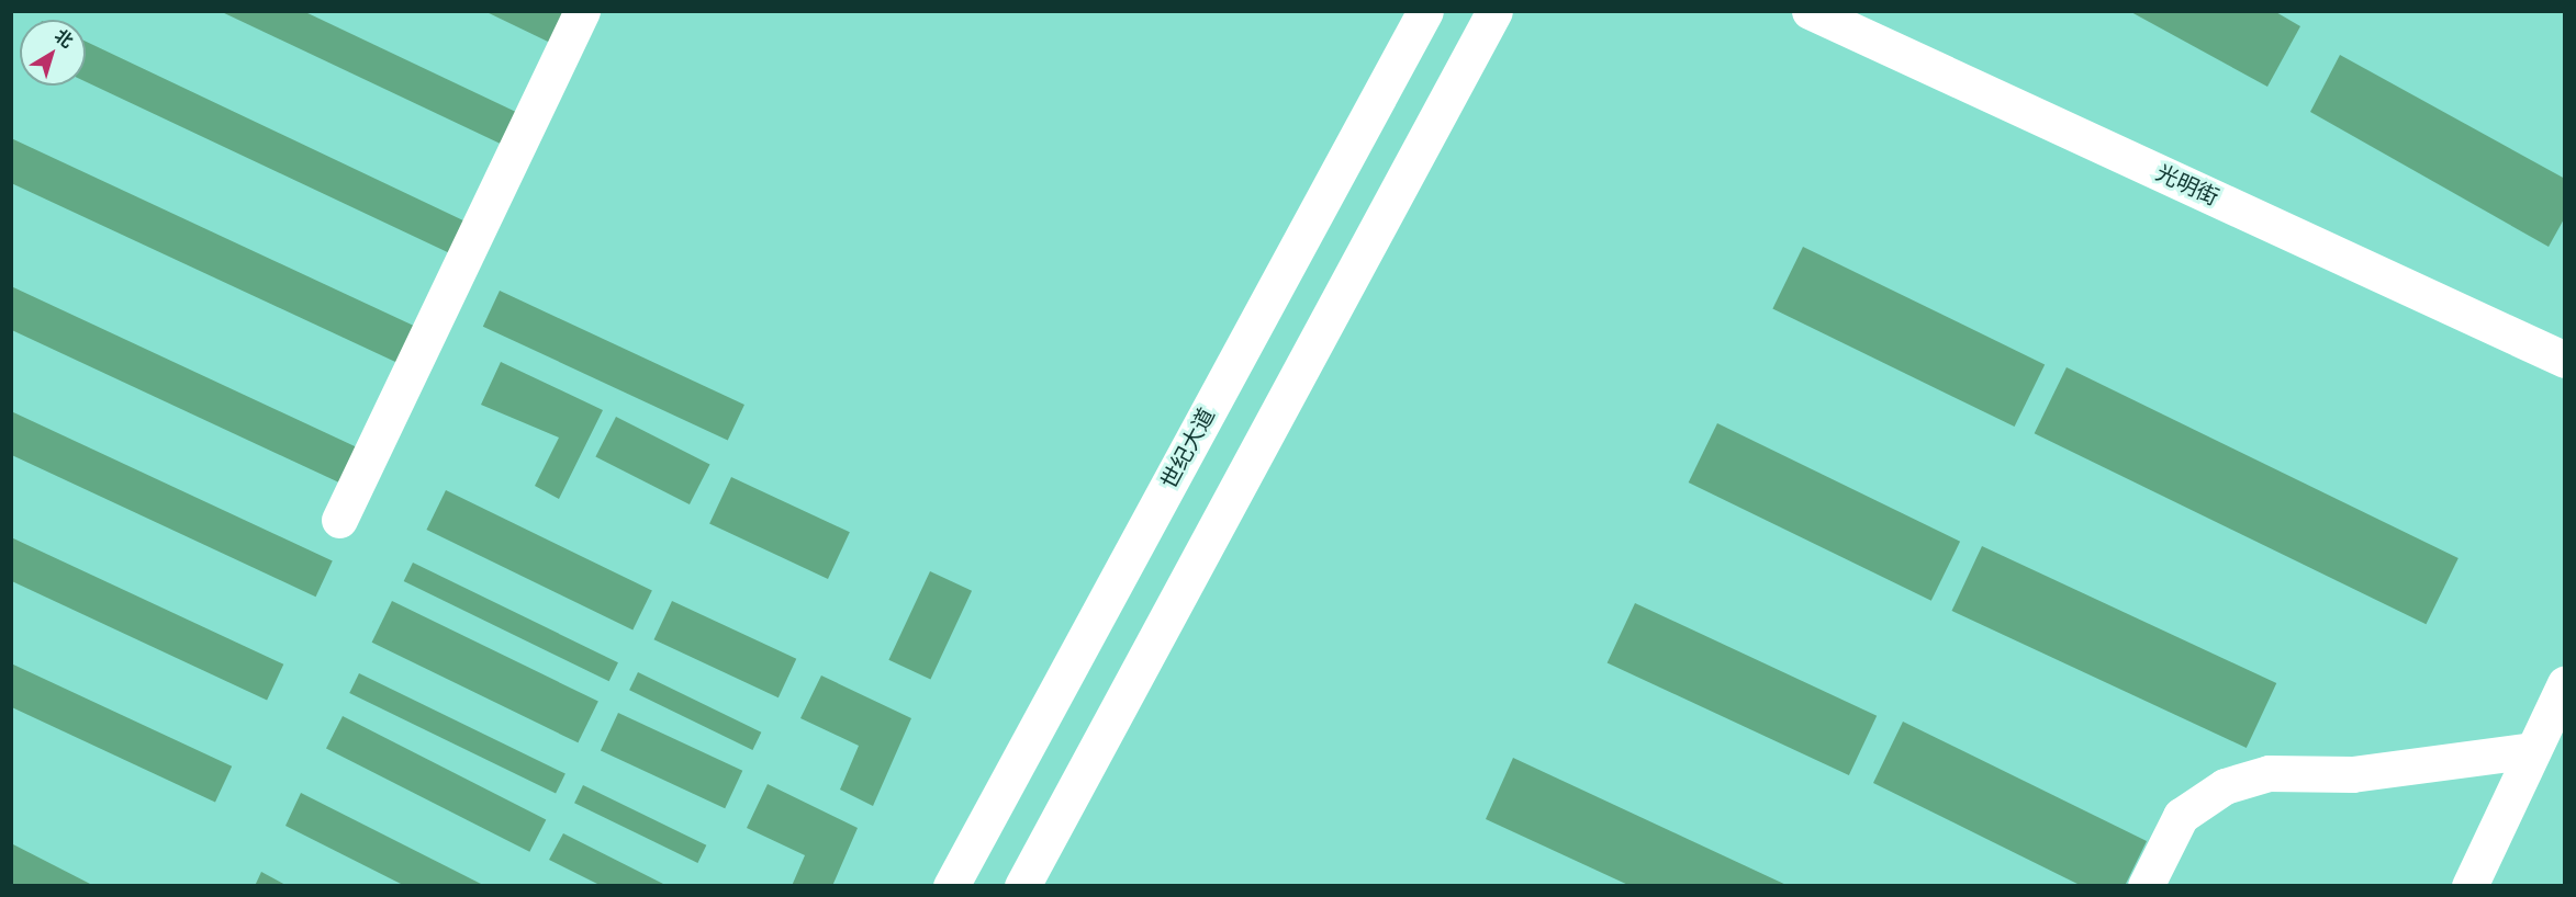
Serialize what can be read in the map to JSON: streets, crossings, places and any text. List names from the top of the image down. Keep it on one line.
{"streets":{"street":["光明街","世纪大道"]},"north":"top right"}
